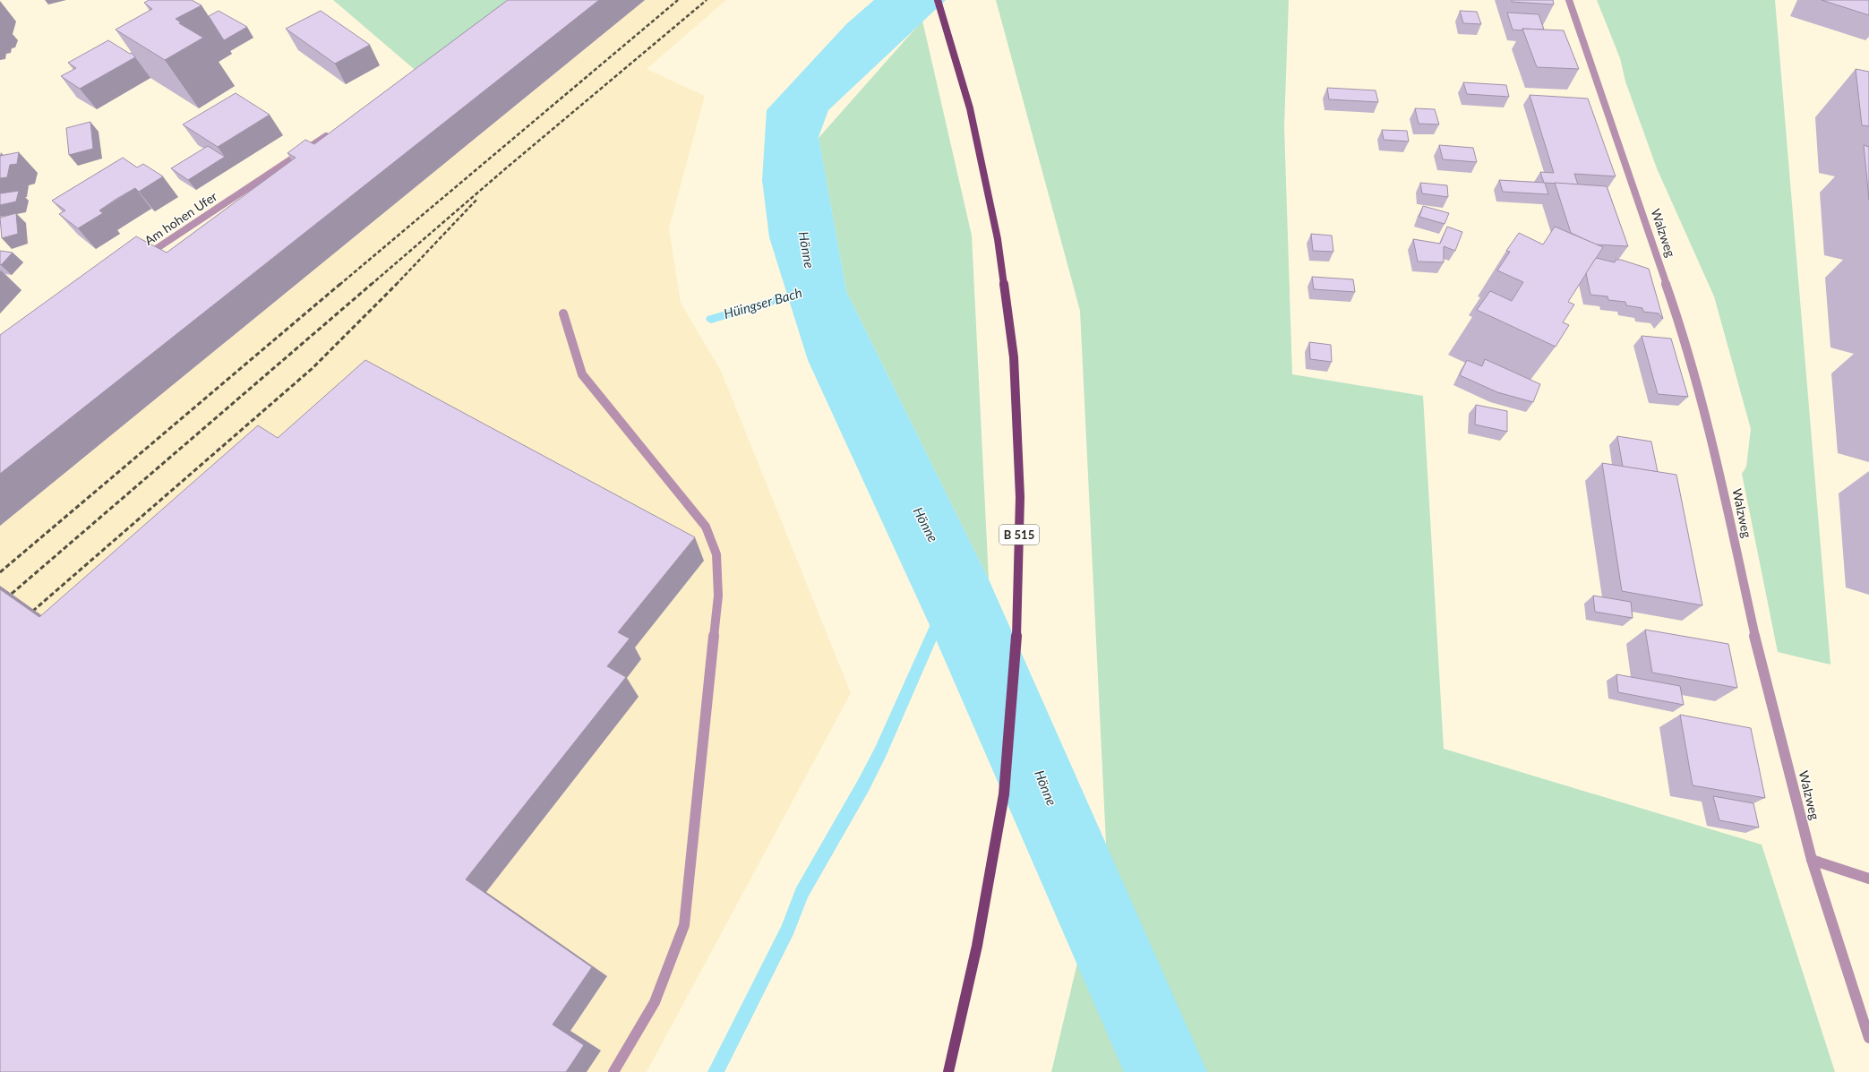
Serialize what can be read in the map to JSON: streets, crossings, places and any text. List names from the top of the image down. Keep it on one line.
{"streets":{"main road":["B 515"],"street":["Am hohen Ufer","Walzweg"]},"water":["Hönne","Hüingser Bach"]}
